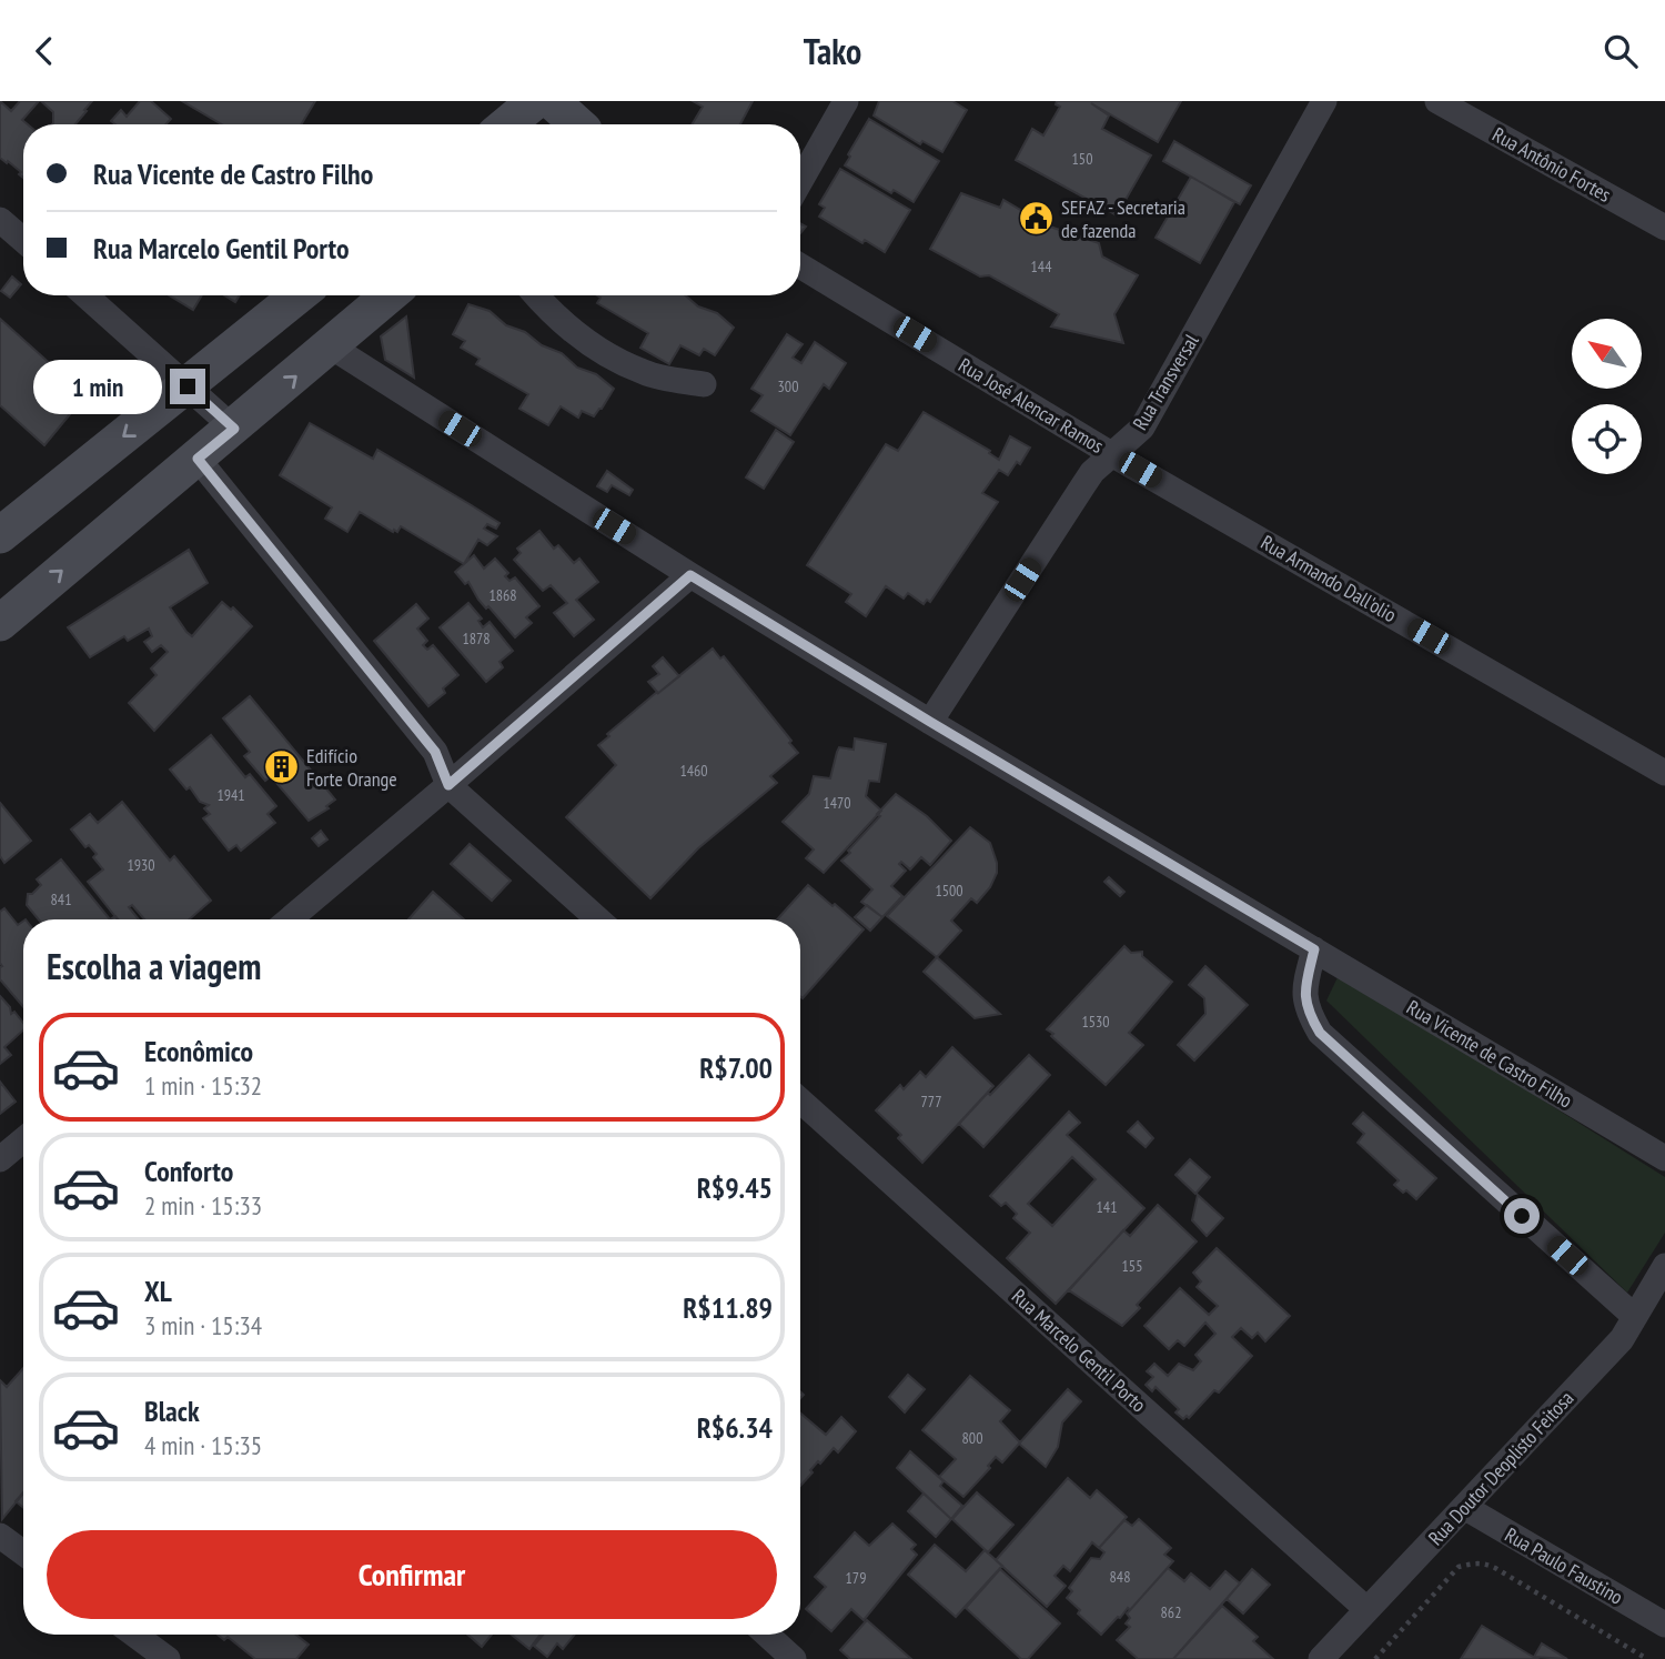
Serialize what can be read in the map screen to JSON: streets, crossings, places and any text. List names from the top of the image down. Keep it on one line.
{"streets":{"street":["Rua Antônio Fortes","Rua Transversal","Rua José Alencar Ramos","Rua Armando Dall'olio","Rua Vicente de Castro Filho","Rua Marcelo Gentil Porto","Rua Doutor Deoplisto Feitosa","Rua Paulo Faustino"]},"crossings":[["Rua Transversal","Rua José Alencar Ramos"],["Rua Transversal","Rua Armando Dall'olio"],["Rua Transversal","Rua Vicente de Castro Filho"],["Rua José Alencar Ramos","Rua Armando Dall'olio"],["Rua Marcelo Gentil Porto","Rua Doutor Deoplisto Feitosa"],["Rua Doutor Deoplisto Feitosa","Rua Paulo Faustino"]],"places":{"public building":["SEFAZ - Secretaria de fazenda"],"building":["Edifício Forte Orange"]},"house_numbers":["150","144","300","1868","1878","1460","1941","1470","1930","1500","841","1530","777","141","155","800","848","179","862"],"north":"top left","page":{"header":"Tako","banner":["Rua Vicente de Castro Filho","Rua Marcelo Gentil Porto"],"bubble":"1 min","heading":"Escolha a viagem","list":[{"name":"Econômico","note":"1 min · 15:32","value":"R$7.00"},{"name":"Conforto","note":"2 min · 15:33","value":"R$9.45"},{"name":"XL","note":"3 min · 15:34","value":"R$11.89"},{"name":"Black","note":"4 min · 15:35","value":"R$6.34"}],"buttons":"Confirmar"}}
